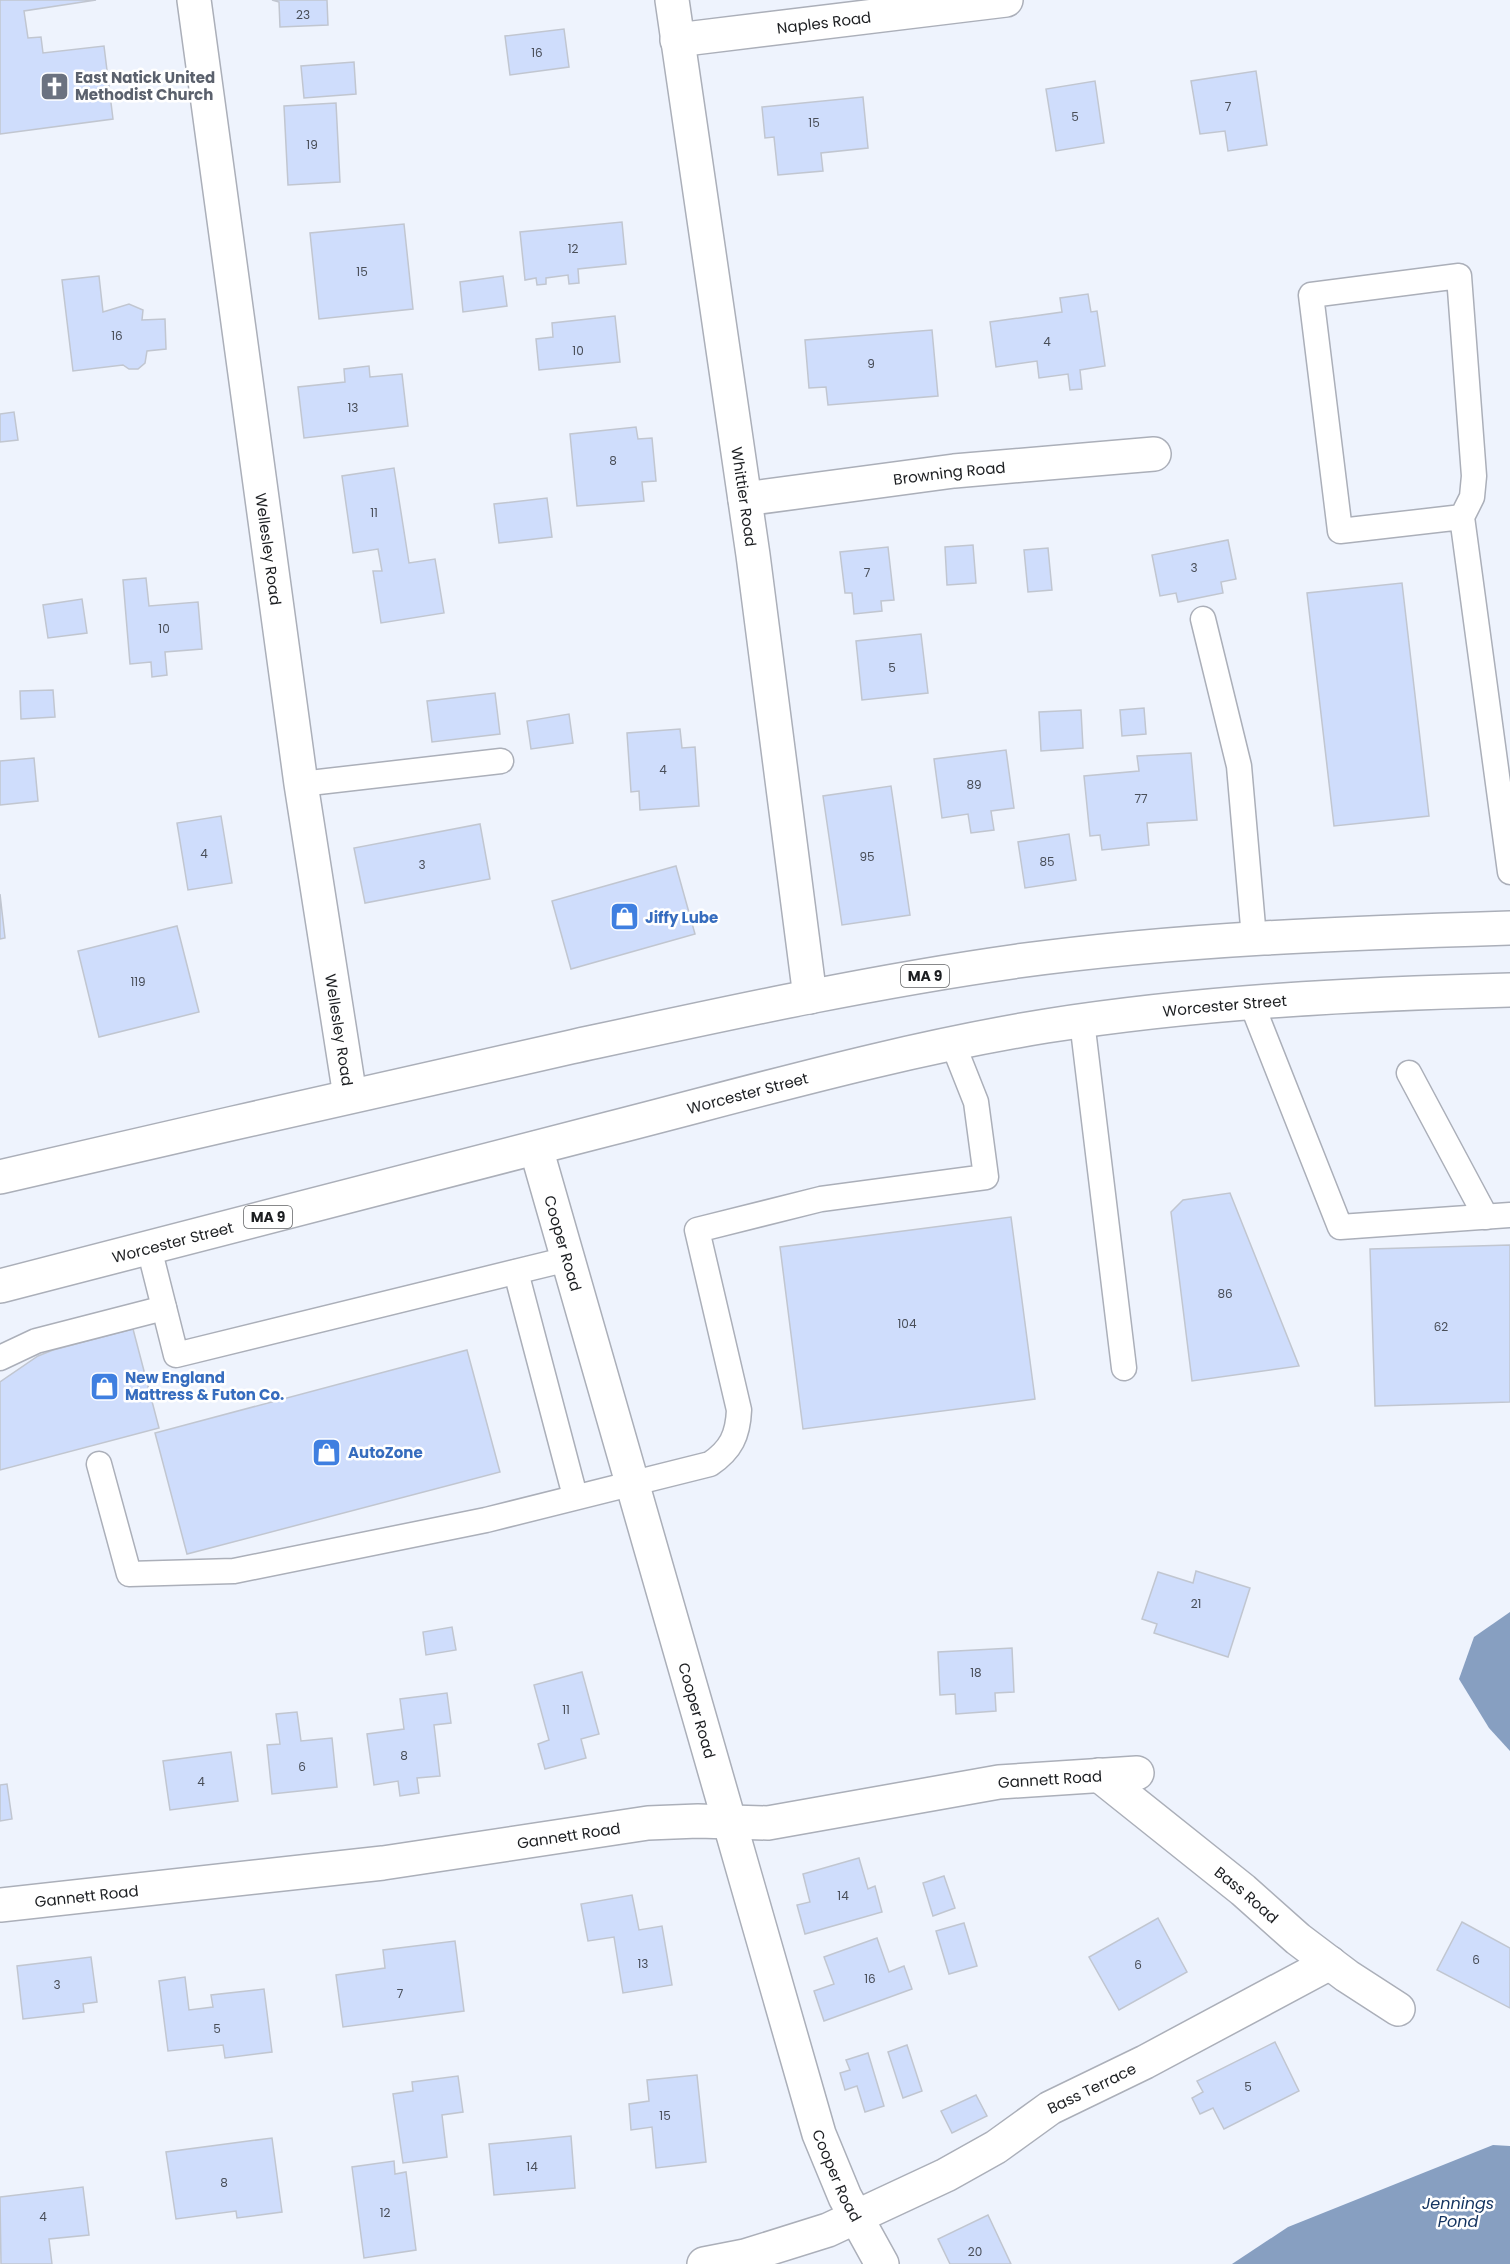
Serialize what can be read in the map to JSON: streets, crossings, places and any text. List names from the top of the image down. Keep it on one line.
{"streets":{"main road":["Naples Road","Browning Road","Whittier Road","Wellesley Road","MA 9","Worcester Street","Cooper Road","Gannett Road","Bass Road","Bass Terrace"]},"crossings":[["Naples Road","Whittier Road"],["Browning Road","Whittier Road"],["Whittier Road","MA 9"],["Wellesley Road","MA 9"],["Worcester Street","Cooper Road"],["Cooper Road","Gannett Road"],["Cooper Road","Bass Terrace"],["Gannett Road","Bass Road"],["Bass Road","Bass Terrace"]],"water":["Jennings Pond"],"places":{"church":["East Natick United Methodist Church"],"shop":["Jiffy Lube","New England Mattress & Futon Co.","AutoZone"]},"house_numbers":["23","16","7","5","15","19","12","15","16","4","10","9","13","8","11","3","7","10","5","4","89","77","4","95","85","3","119","86","104","62","21","18","11","8","6","4","14","6","13","6","16","3","7","5","5","15","14","8","12","4","20"]}
